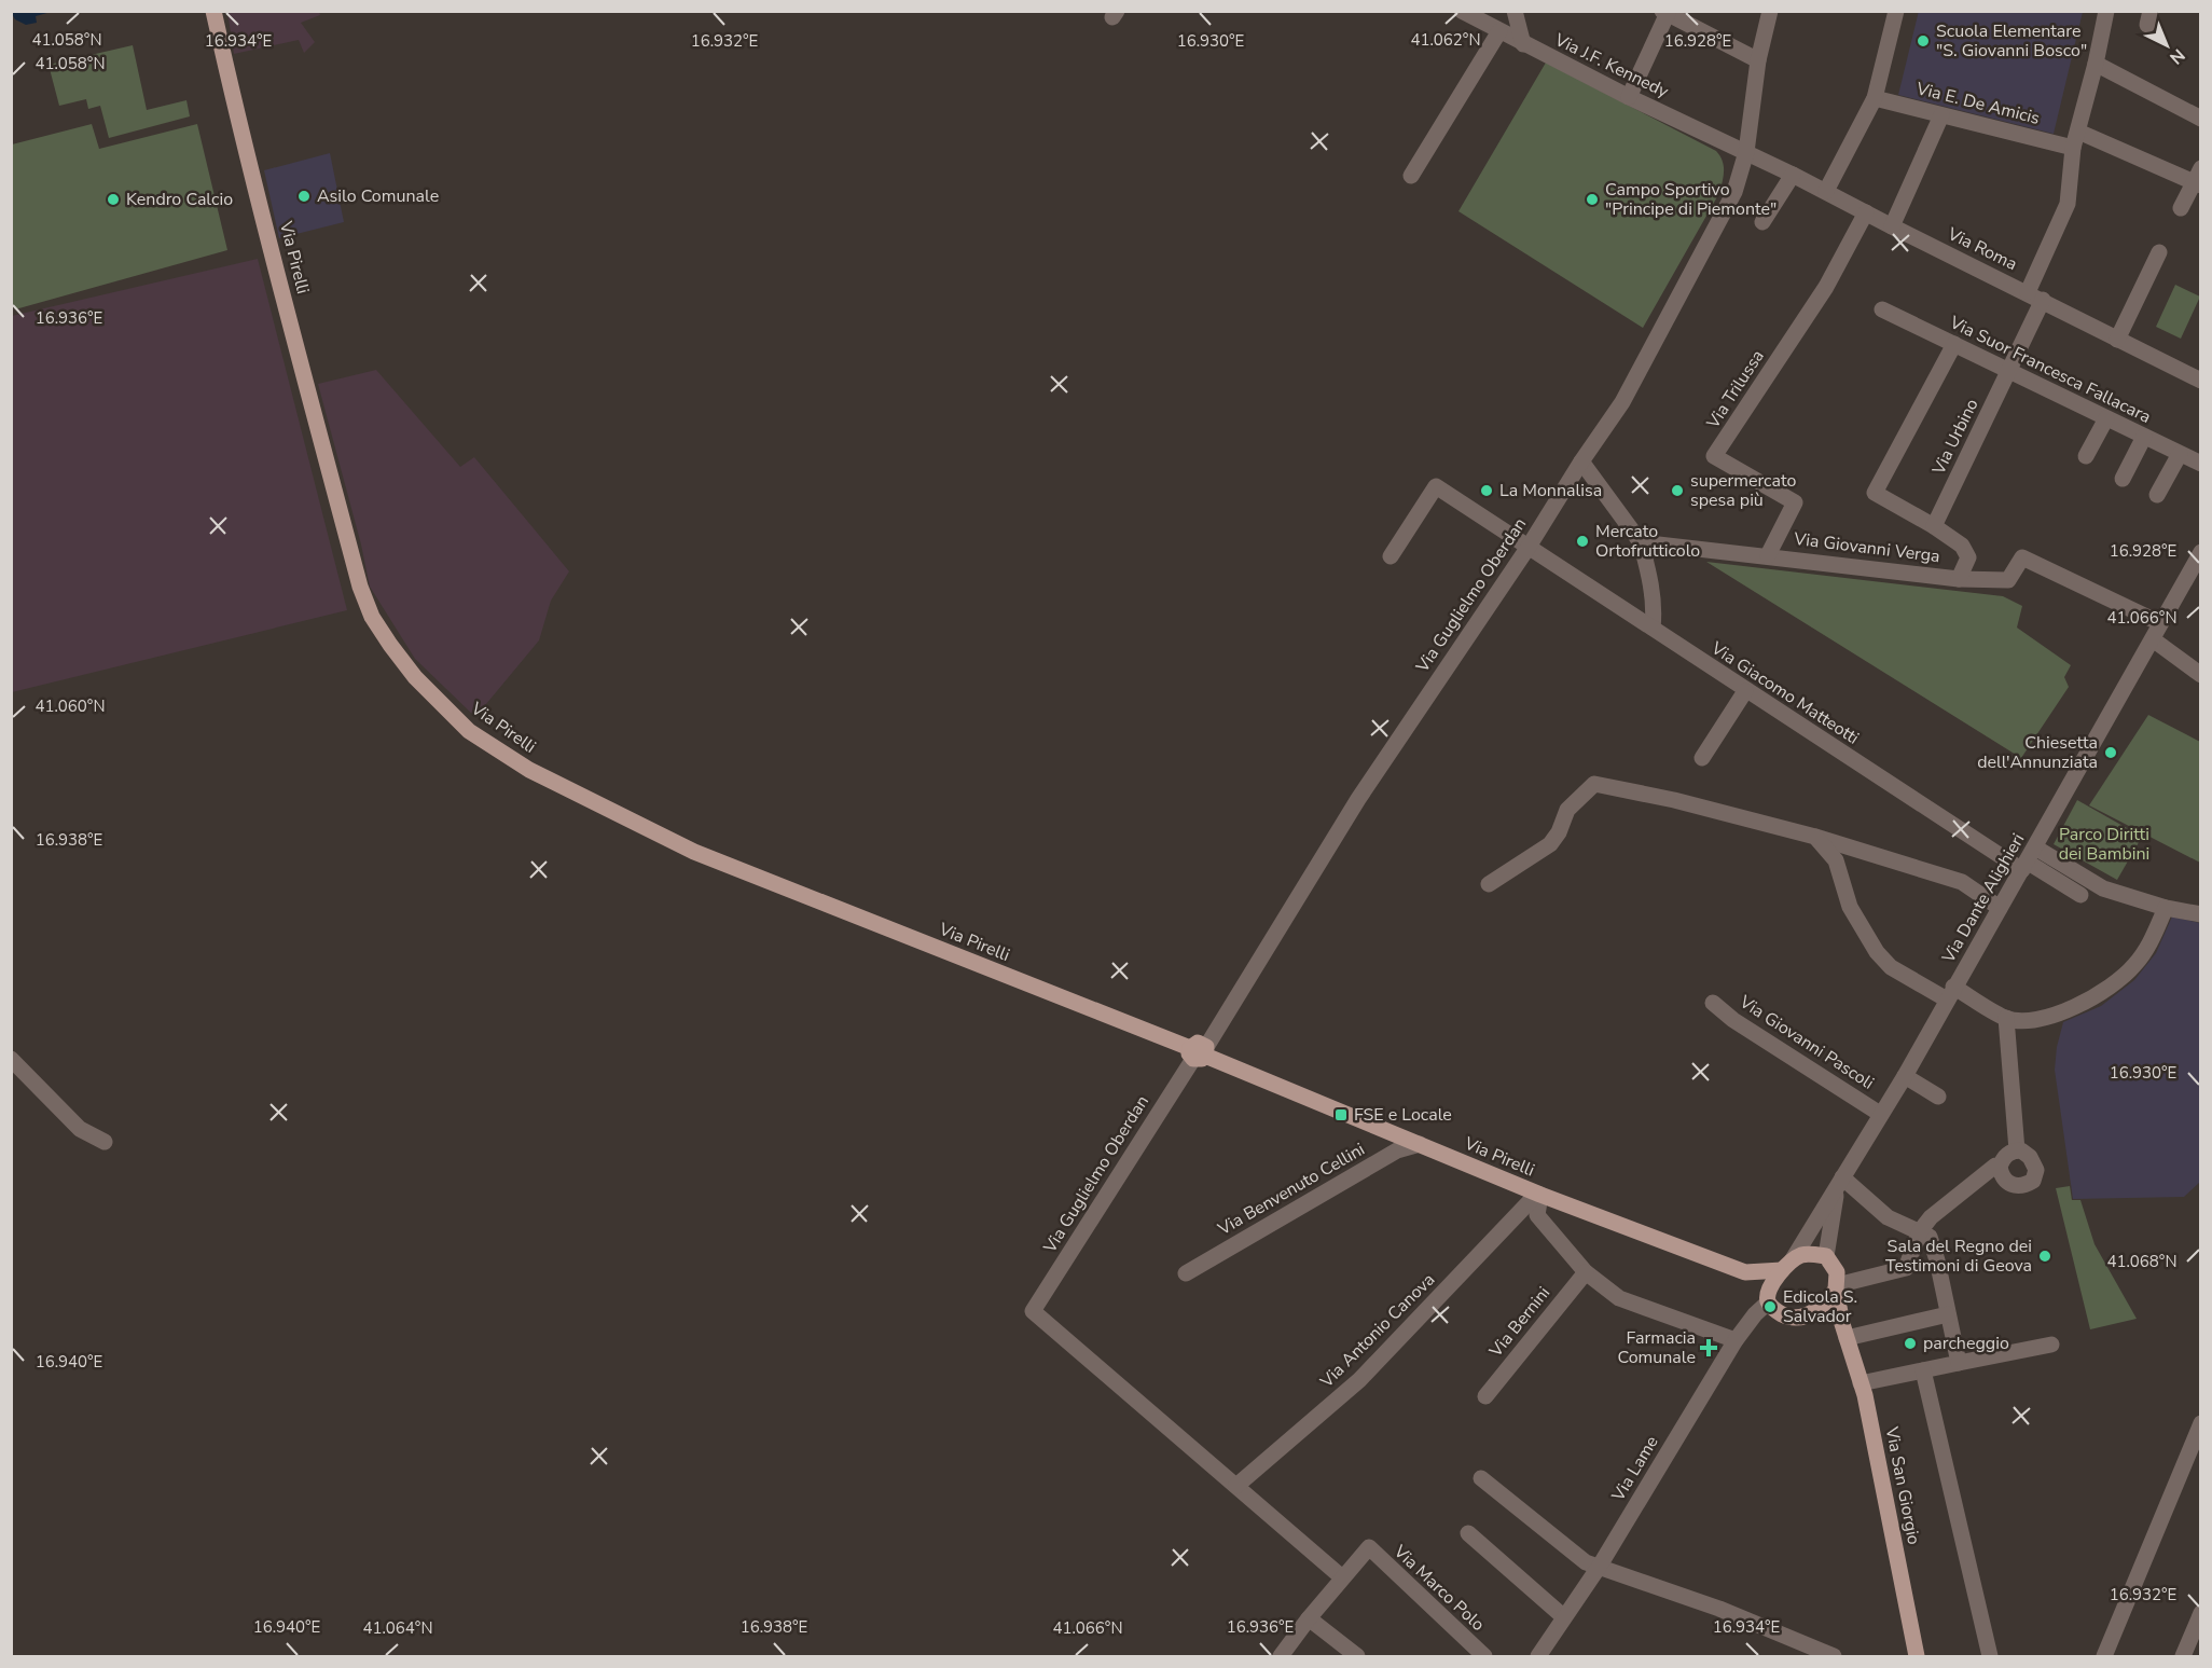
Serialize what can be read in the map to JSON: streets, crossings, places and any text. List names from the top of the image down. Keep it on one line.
{"streets":{"main road":["Via Pirelli","Via San Giorgio"],"street":["Via J.F. Kennedy","Via E. De Amicis","Via Roma","Via Suor Francesca Fallacara","Via Trilussa","Via Urbino","Via Giovanni Verga","Via Guglielmo Oberdan","Via Giacomo Matteotti","Via Dante Alighieri","Via Giovanni Pascoli","Via Benvenuto Cellini","Via Bernini","Via Antonio Canova","Via Lame","Via Marco Polo"]},"crossings":[["Via J.F. Kennedy","Via Roma"],["Via J.F. Kennedy","Via Guglielmo Oberdan"],["Via Roma","Via Trilussa"],["Via Roma","Via Urbino"],["Via Roma","Via Guglielmo Oberdan"],["Via Pirelli","Via Guglielmo Oberdan"],["Via Pirelli","Via Dante Alighieri"],["Via Pirelli","Via Benvenuto Cellini"],["Via Pirelli","Via Antonio Canova"],["Via Pirelli","Via Lame"],["Via Pirelli","Via San Giorgio"],["Via Suor Francesca Fallacara","Via Urbino"],["Via Trilussa","Via Giovanni Verga"],["Via Giovanni Verga","Via Dante Alighieri"],["Via Guglielmo Oberdan","Via Giacomo Matteotti"],["Via Guglielmo Oberdan","Via Antonio Canova"],["Via Giacomo Matteotti","Via Dante Alighieri"],["Via Dante Alighieri","Via Giovanni Pascoli"],["Via Dante Alighieri","Via Lame"],["Via Dante Alighieri","Via San Giorgio"],["Via Lame","Via San Giorgio"]],"parks":["Parco Diritti dei Bambini"],"places":{"other":["Scuola Elementare \"S. Giovanni Bosco\"","Asilo Comunale","Kendro Calcio","Campo Sportivo \"Principe di Piemonte\"","La Monnalisa","supermercato spesa più","Mercato Ortofrutticolo","Chiesetta dell'Annunziata","Sala del Regno dei Testimoni di Geova","Edicola S. Salvador","parcheggio"],"transit":["FSE e Locale"],"health":["Farmacia Comunale"]},"north":"bottom right","coordinates":["41.058°N","41.062°N","16.934°E","16.932°E","16.930°E","16.928°E","16.936°E","41.066°N","41.060°N","16.938°E","41.068°N","16.940°E","41.064°N"]}
